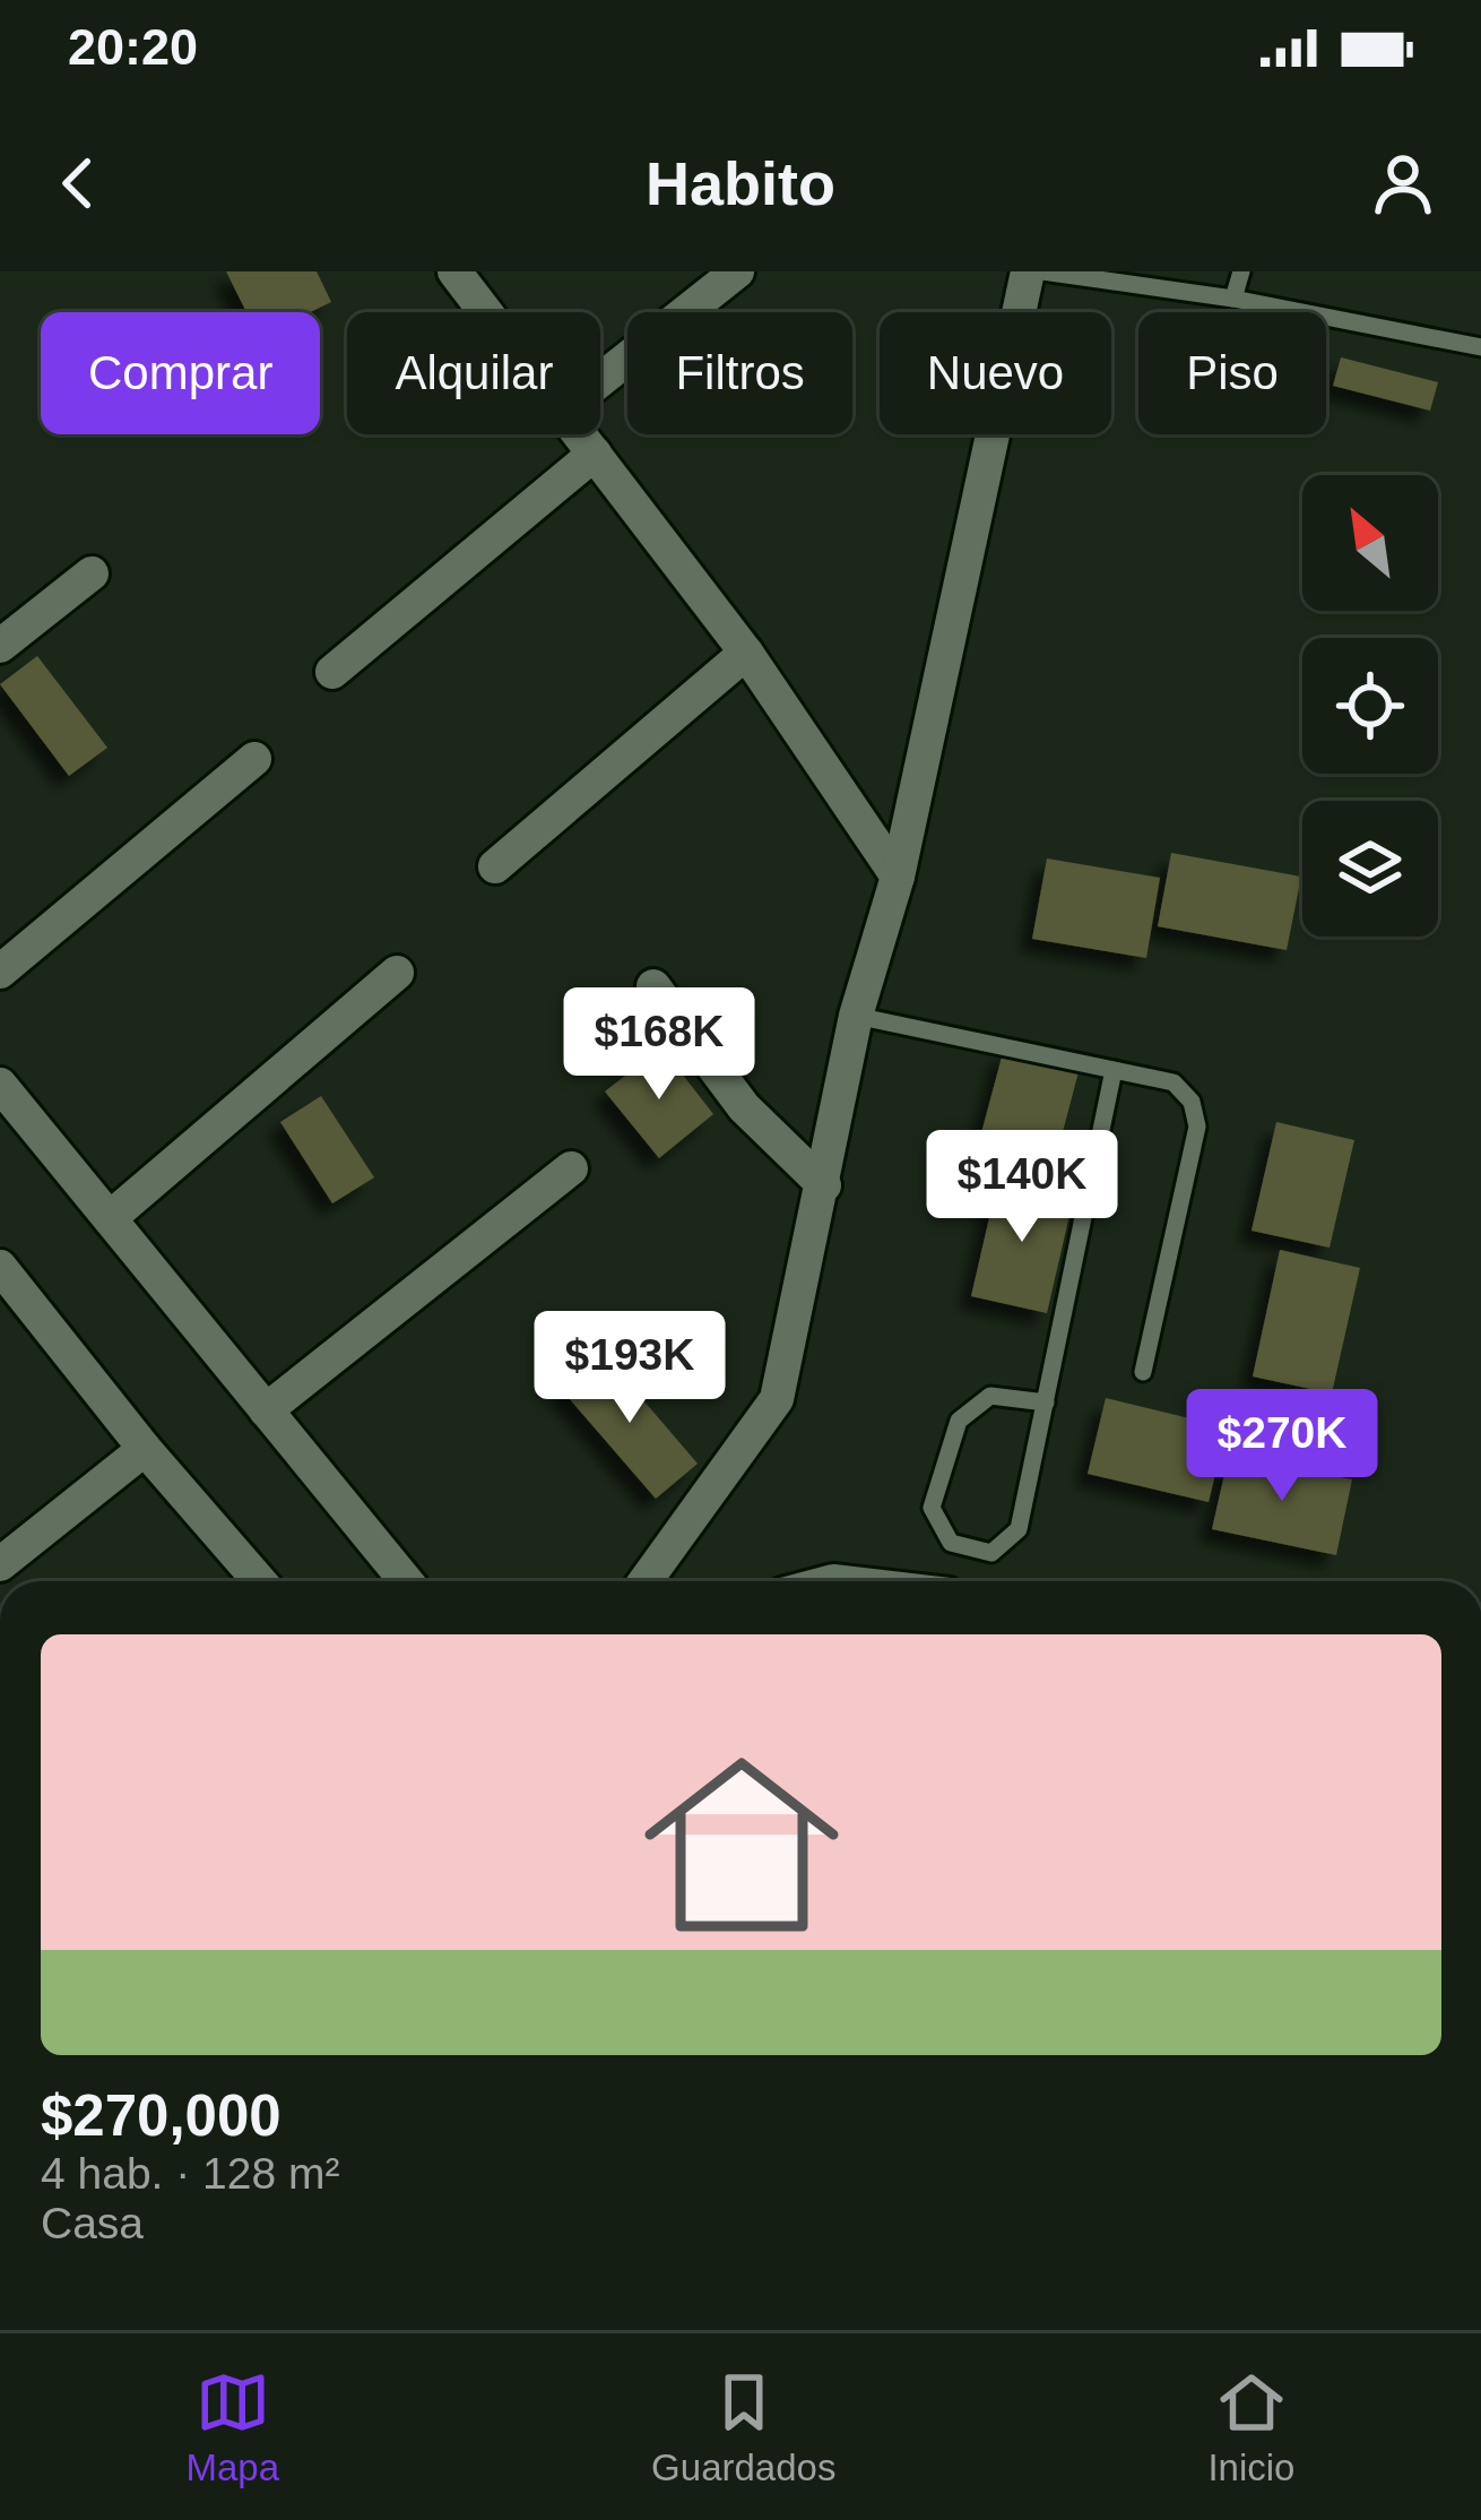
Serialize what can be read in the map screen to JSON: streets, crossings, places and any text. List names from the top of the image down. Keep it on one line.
{"north":"top left","page":{"status":"20:20","header":"Habito","chip":["Comprar","Alquilar","Filtros","Nuevo","Piso"],"price":["$168K","$140K","$193K","$270K"],"list":[{"name":"$270,000","note":"4 hab. · 128 m² · Casa"}],"tabs":["Mapa","Guardados","Inicio"]}}
